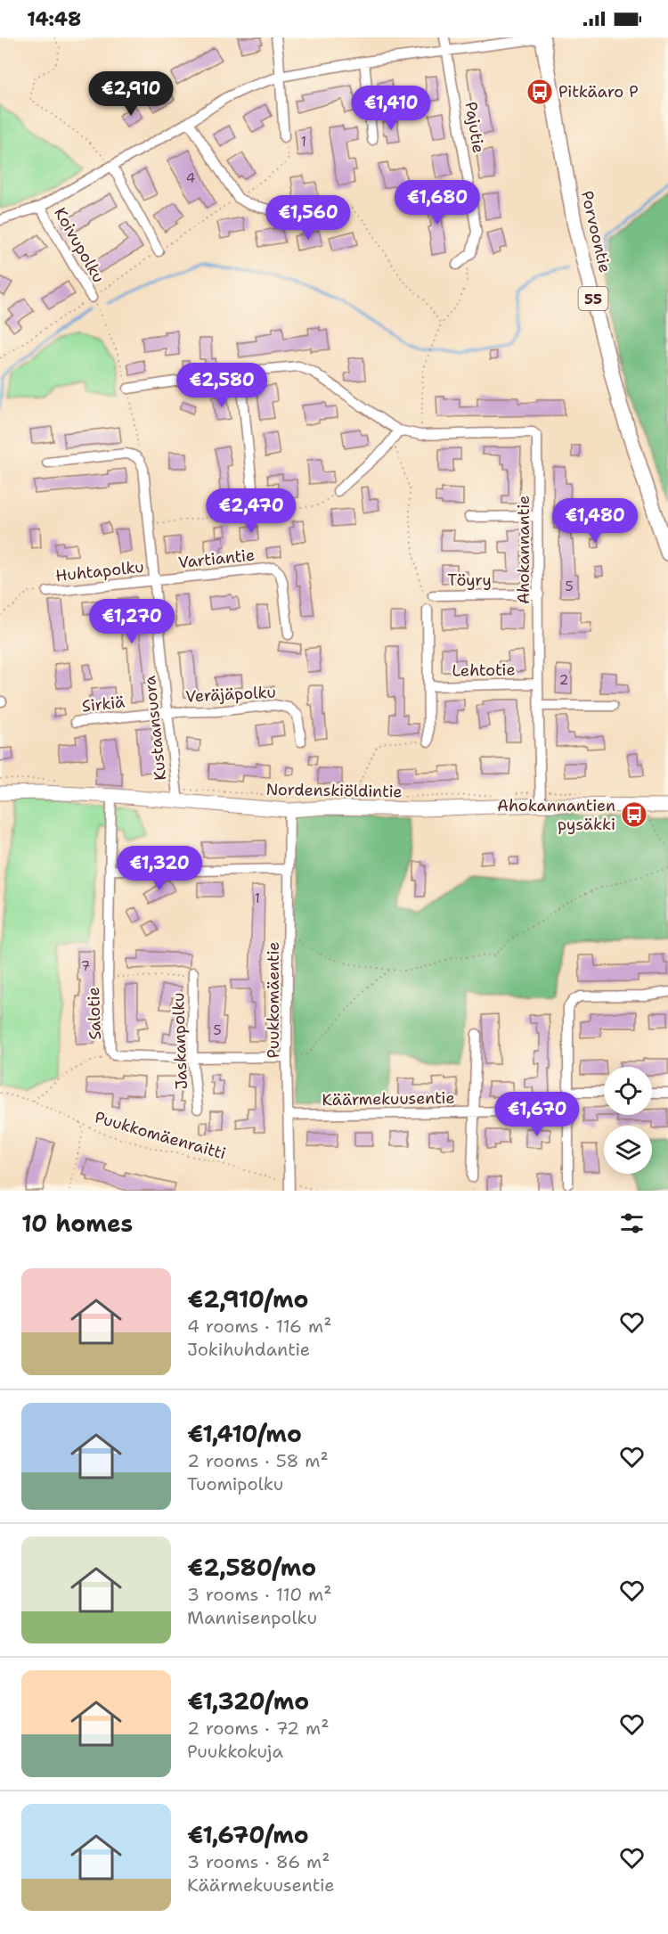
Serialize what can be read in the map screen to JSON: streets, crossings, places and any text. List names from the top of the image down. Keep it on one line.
{"streets":{"main road":["Porvoontie","55","Nordenskiöldintie"],"street":["Pajutie","Koivupolku","Ahokannantie","Vartiantie","Huhtapolku","Töyry","Lehtotie","Veräjäpolku","Sirkiä","Kustaansuora","Puukkomäentie","Salotie","Jaskanpolku","Käärmekuusentie"],"path":["Puukkomäenraitti"]},"crossings":[["Ahokannantie","Töyry"],["Ahokannantie","Lehtotie"],["Ahokannantie","Nordenskiöldintie"],["Vartiantie","Huhtapolku"],["Vartiantie","Kustaansuora"],["Huhtapolku","Kustaansuora"],["Veräjäpolku","Sirkiä"],["Veräjäpolku","Kustaansuora"],["Sirkiä","Kustaansuora"],["Kustaansuora","Nordenskiöldintie"],["Nordenskiöldintie","Puukkomäentie"],["Nordenskiöldintie","Salotie"],["Puukkomäentie","Salotie"],["Puukkomäentie","Käärmekuusentie"],["Puukkomäentie","Puukkomäenraitti"],["Salotie","Jaskanpolku"]],"places":{"bus stop":["Pitkäaro P","Ahokannantien pysäkki"]},"house_numbers":["1","4","5","2","1","7","5"],"page":{"status":"14:48","price":["€2,910","€1,410","€1,680","€1,560","€2,580","€2,470","€1,480","€1,270","€1,320","€1,670"],"heading":"10 homes","list":[{"name":"€2,910/mo","note":"4 rooms · 116 m² · Jokihuhdantie"},{"name":"€1,410/mo","note":"2 rooms · 58 m² · Tuomipolku"},{"name":"€2,580/mo","note":"3 rooms · 110 m² · Mannisenpolku"},{"name":"€1,320/mo","note":"2 rooms · 72 m² · Puukkokuja"},{"name":"€1,670/mo","note":"3 rooms · 86 m² · Käärmekuusentie"}]}}
